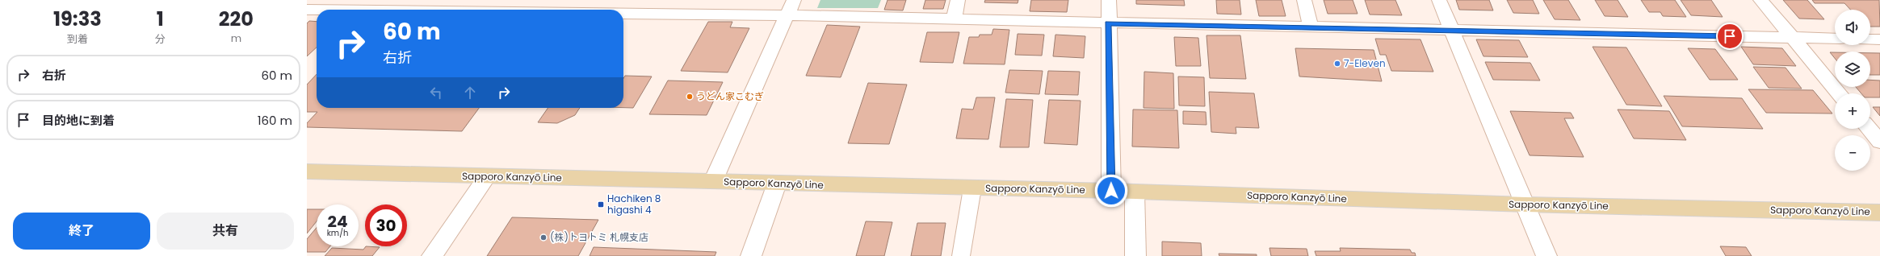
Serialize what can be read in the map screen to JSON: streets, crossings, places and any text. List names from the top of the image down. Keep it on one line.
{"streets":{"main road":["Sapporo Kanzyō Line"]},"places":{"other":["7-Eleven","うどん家こむぎ","(株)トヨトミ 札幌支店"],"transit":["Hachiken 8 higashi 4"]},"page":{"eta":["19:33","到着","1","分","220","m"],"map_buttons":["+","−"],"turn":["60 m","右折"],"list":[{"name":"右折","value":"60 m"},{"name":"目的地に到着","value":"160 m"}],"speed":"24 km/h","limit":"30","buttons":["終了","共有"]}}
